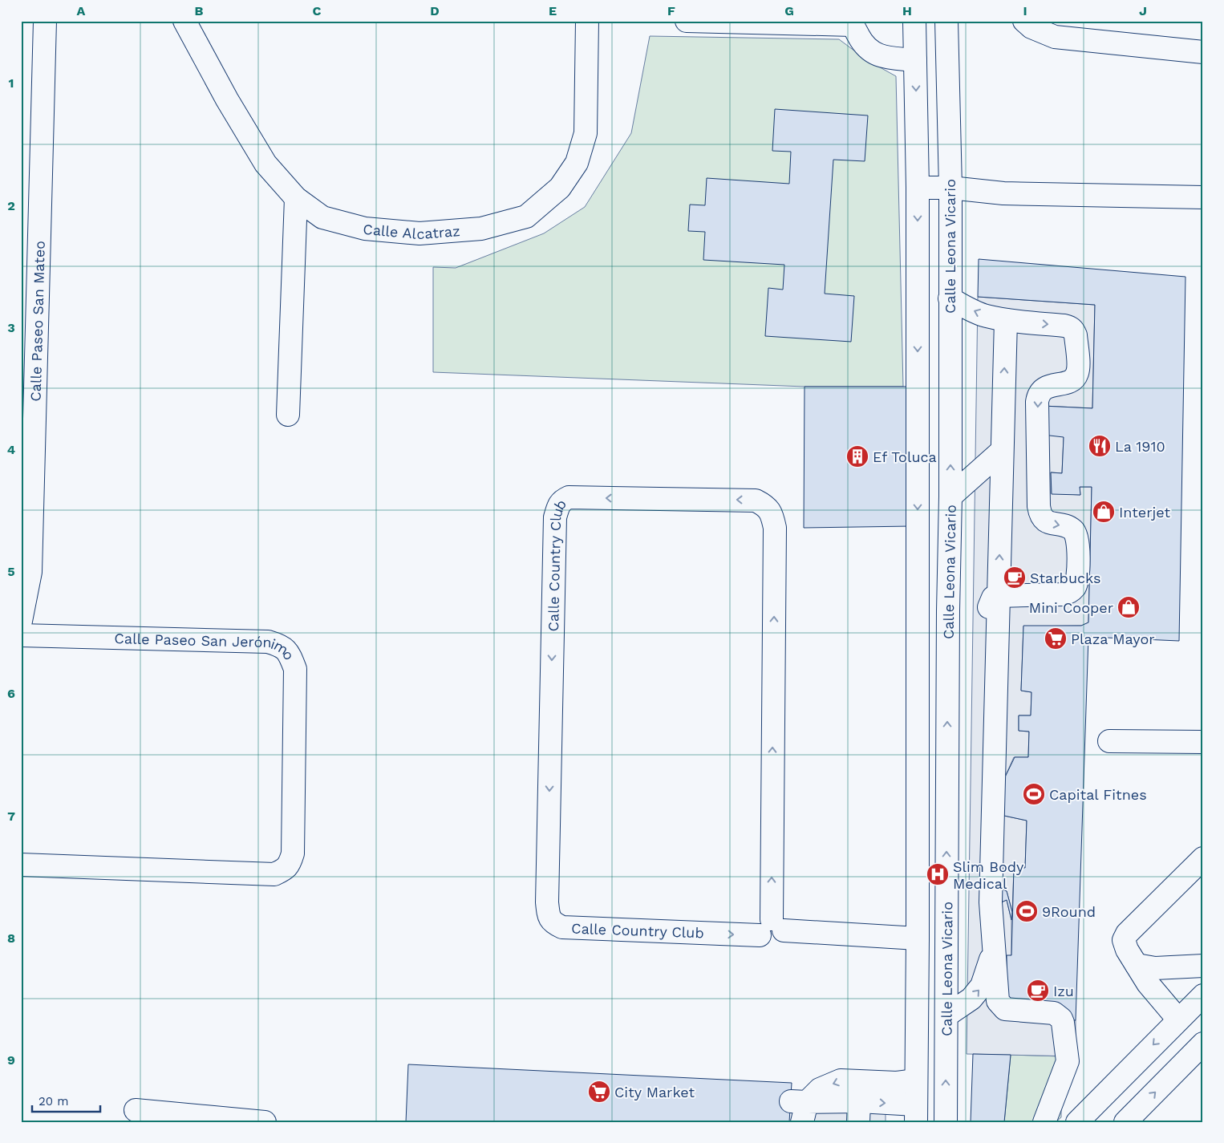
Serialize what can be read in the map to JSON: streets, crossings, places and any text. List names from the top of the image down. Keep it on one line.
{"streets":{"street":["Calle Alcatraz","Calle Leona Vicario","Calle Paseo San Mateo","Calle Country Club","Calle Paseo San Jerónimo"]},"crossings":[["Calle Leona Vicario","Calle Country Club"]],"places":{"restaurant":["La 1910"],"building":["Ef Toluca"],"shop":["Interjet","Mini Cooper"],"cafe":["Starbucks","Izu"],"supermarket":["Plaza Mayor","City Market"],"sports":["Capital Fitnes","9Round"],"hospital":["Slim Body Medical"]},"scale_bar":"20 m","grid":{"columns":["A","B","C","D","E","F","G","H","I","J"],"rows":["1","2","3","4","5","6","7","8","9"]}}
